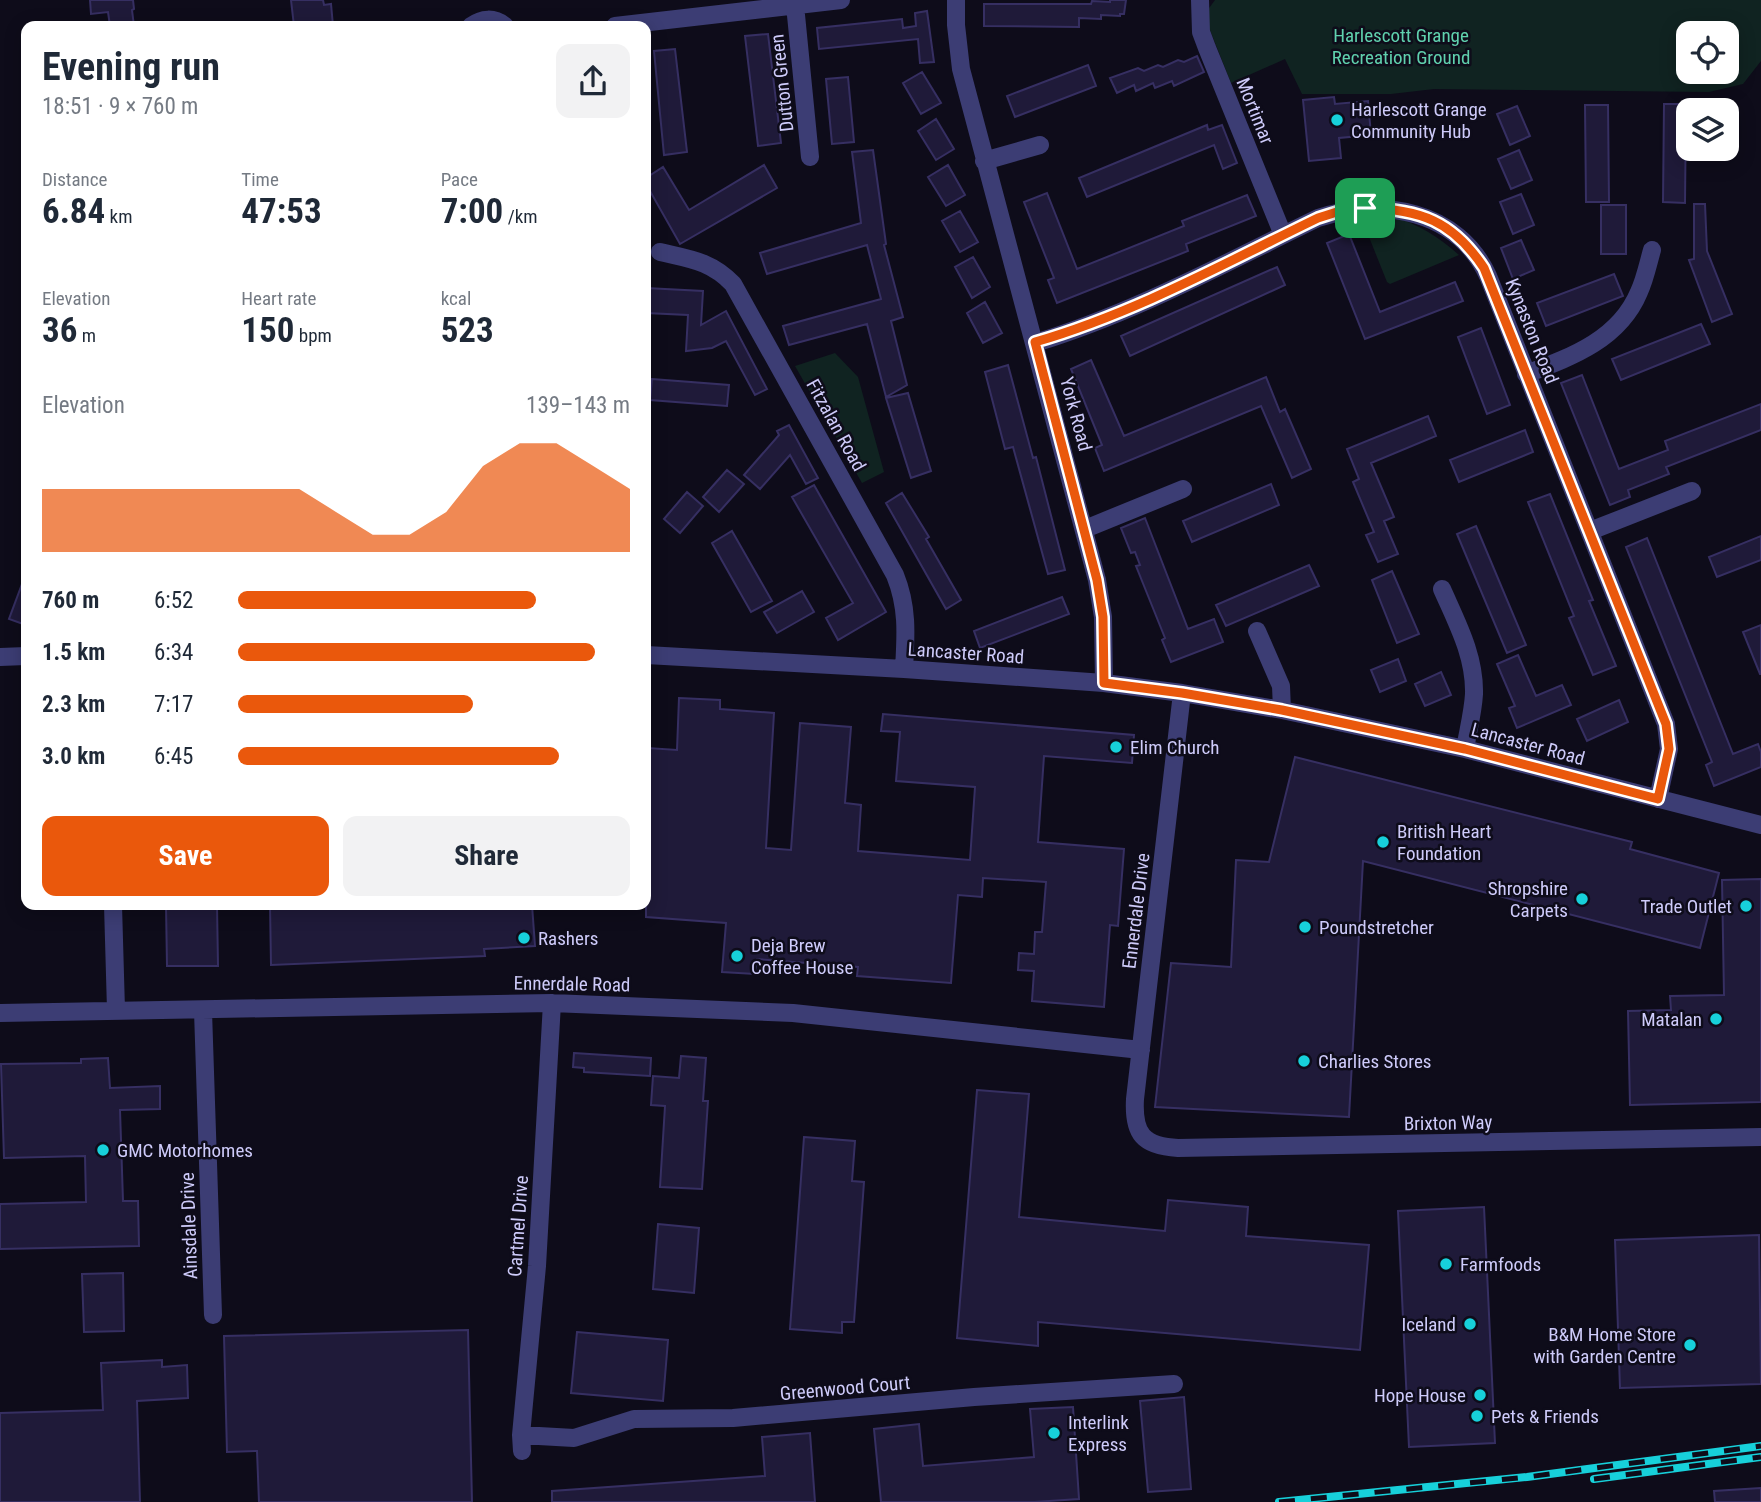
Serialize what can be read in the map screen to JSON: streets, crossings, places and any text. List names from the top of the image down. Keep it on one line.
{"streets":{"street":["Dutton Green","Mortimar","Kynaston Road","York Road","Fitzalan Road","Lancaster Road","Ennerdale Drive","Ennerdale Road","Brixton Way","Ainsdale Drive","Cartmel Drive","Greenwood Court"]},"crossings":[["Mortimar","Kynaston Road"],["Kynaston Road","York Road"],["Kynaston Road","Lancaster Road"],["York Road","Lancaster Road"],["Fitzalan Road","Lancaster Road"],["Lancaster Road","Ennerdale Drive"],["Ennerdale Drive","Ennerdale Road"],["Ennerdale Drive","Brixton Way"],["Ennerdale Road","Ainsdale Drive"],["Ennerdale Road","Cartmel Drive"],["Cartmel Drive","Greenwood Court"]],"parks":["Harlescott Grange Recreation Ground"],"places":["Harlescott Grange Community Hub","Elim Church","British Heart Foundation","Shropshire Carpets","Trade Outlet","Poundstretcher","Rashers","Deja Brew Coffee House","Matalan","Charlies Stores","GMC Motorhomes","Farmfoods","Iceland","B&M Home Store with Garden Centre","Hope House","Pets & Friends","Interlink Express"],"page":{"heading":["Evening run","18:51 · 9 × 760 m"],"stats":[["Distance","6.84 km"],["Time","47:53"],["Pace","7:00 /km"],["Elevation","36 m"],["Heart rate","150 bpm"],["kcal","523"]],"chart":["Elevation","139–143 m"],"list":[{"name":"760 m","note":"6:52"},{"name":"1.5 km","note":"6:34"},{"name":"2.3 km","note":"7:17"},{"name":"3.0 km","note":"6:45"}],"buttons":["Save","Share"]}}
